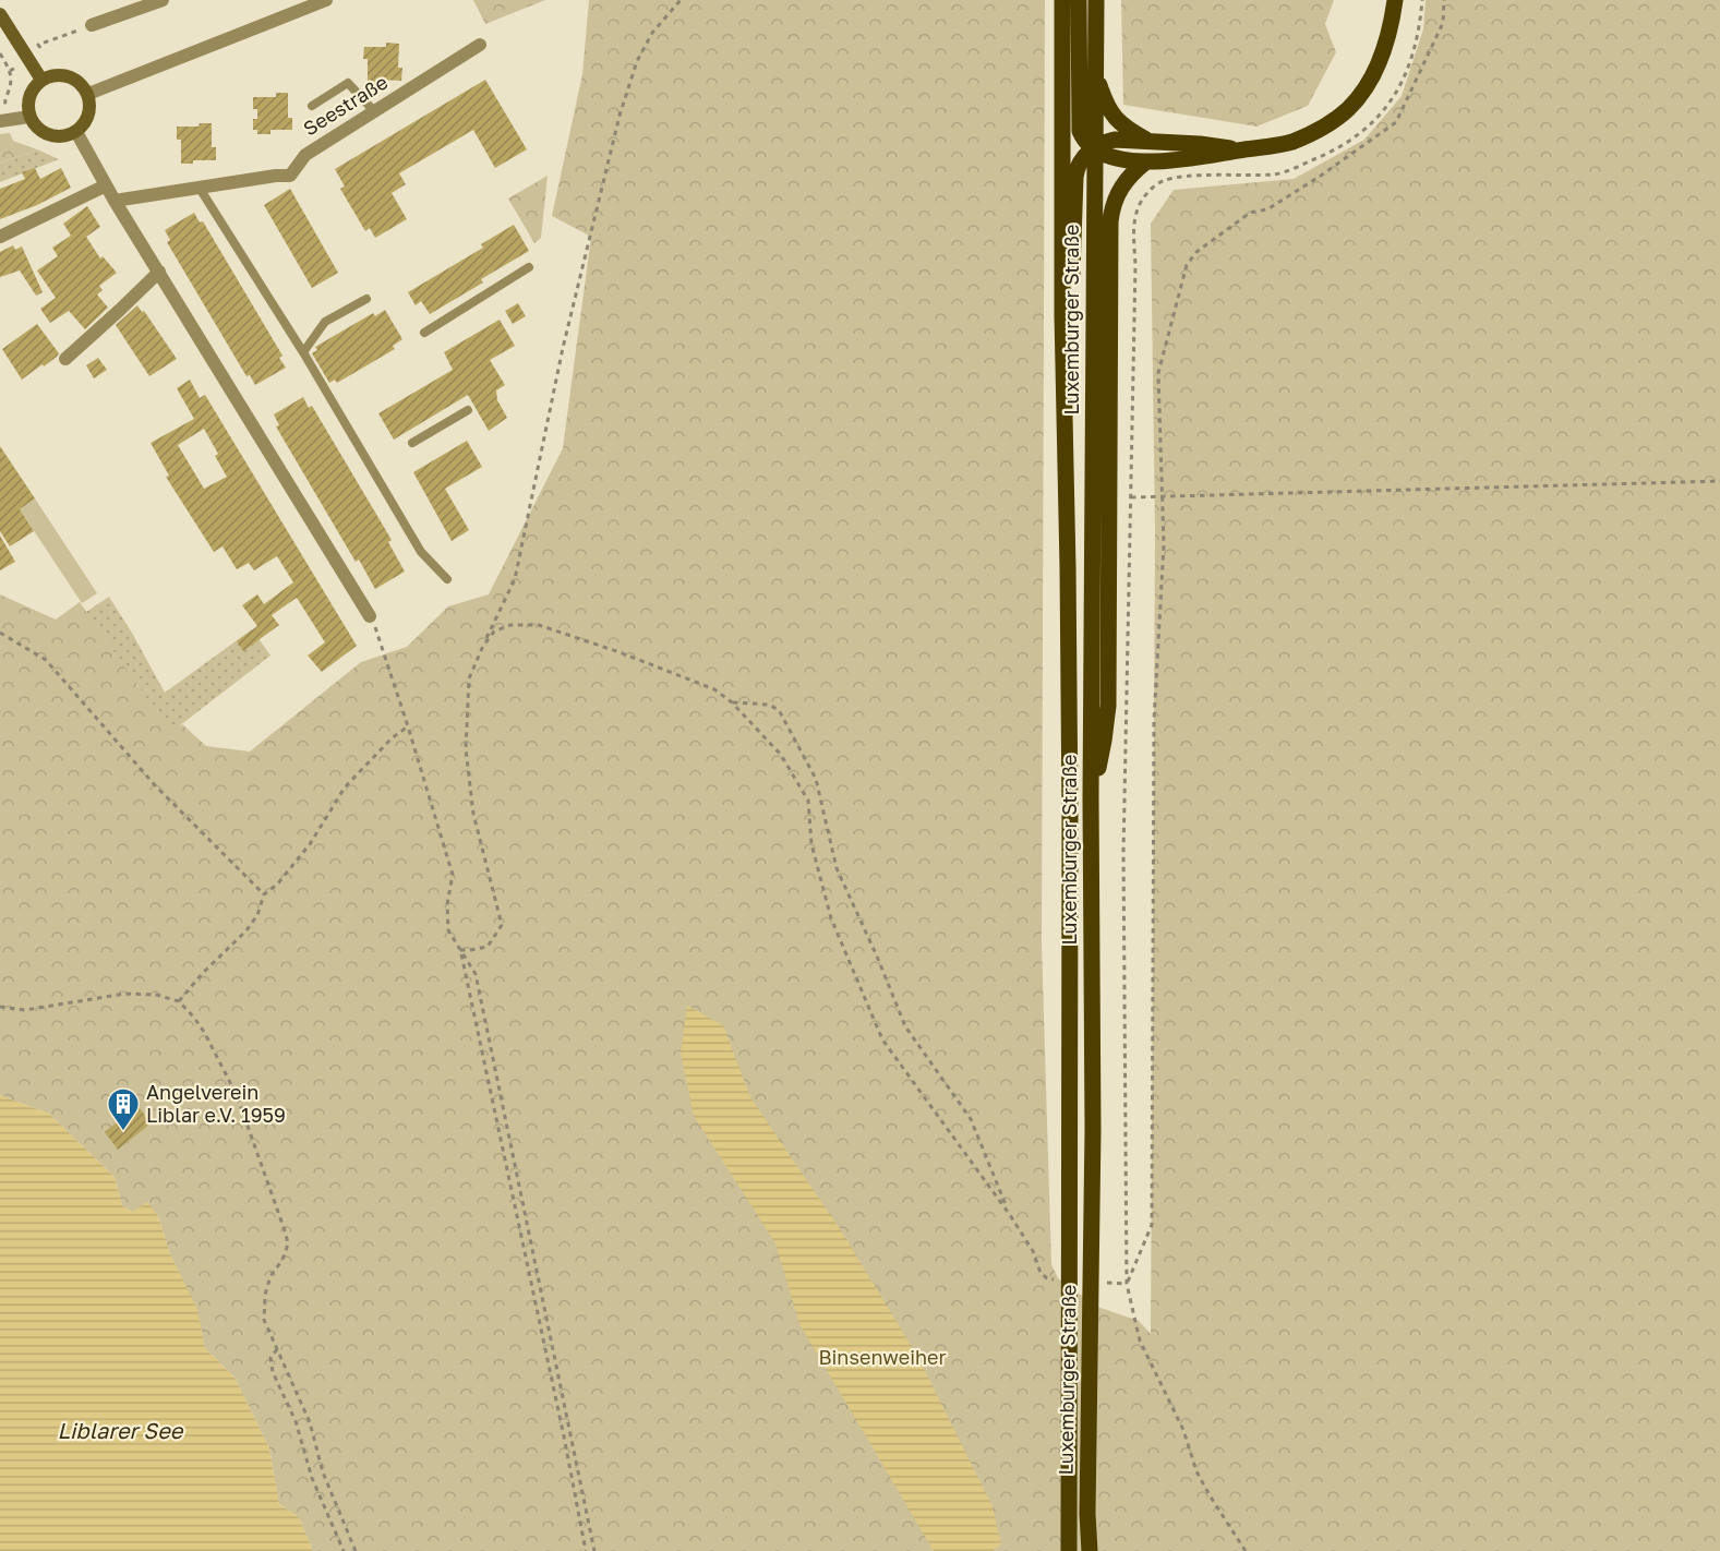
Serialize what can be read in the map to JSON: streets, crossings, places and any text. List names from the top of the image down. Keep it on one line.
{"streets":{"main road":["Luxemburger Straße"],"street":["Seestraße"]},"water":["Liblarer See"],"parks":["Binsenweiher"],"places":{"building":["Angelverein Liblar e.V. 1959"]}}
